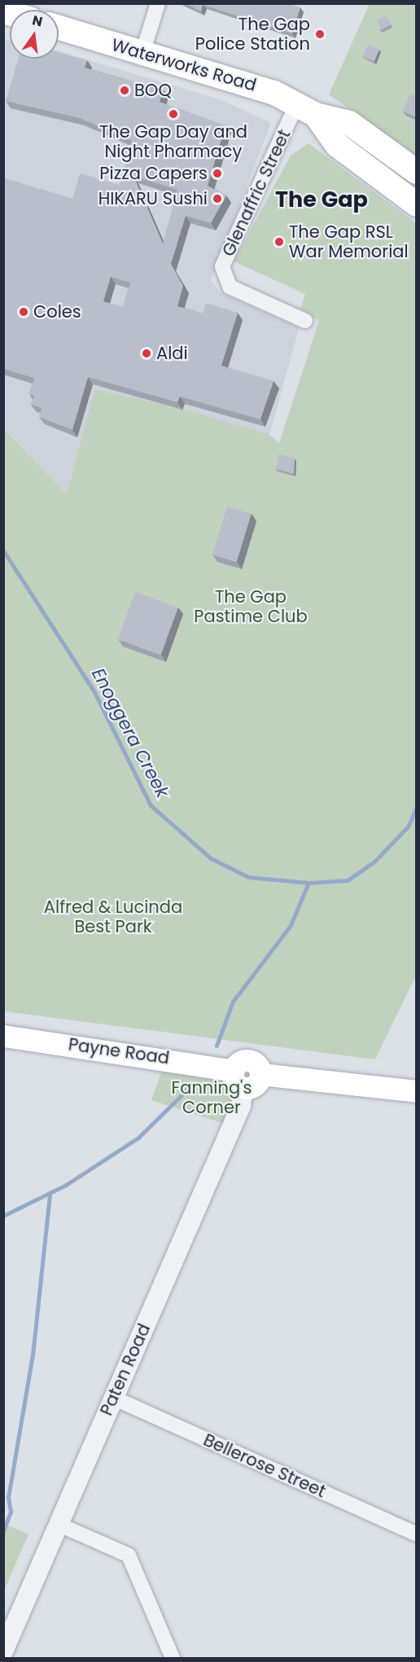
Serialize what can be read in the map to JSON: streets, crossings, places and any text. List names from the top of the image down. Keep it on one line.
{"streets":{"main road":["Waterworks Road","Payne Road"],"street":["Glenaffric Street","Paten Road","Bellerose Street"]},"crossings":[["Waterworks Road","Glenaffric Street"],["Payne Road","Paten Road"],["Paten Road","Bellerose Street"]],"districts":["The Gap"],"water":["Enoggera Creek"],"parks":["The Gap Pastime Club","Alfred & Lucinda Best Park","Fanning's Corner"],"places":["The Gap Police Station","BOQ","The Gap Day and Night Pharmacy","Pizza Capers","HIKARU Sushi","The Gap RSL War Memorial","Coles","Aldi"],"north":"top"}
